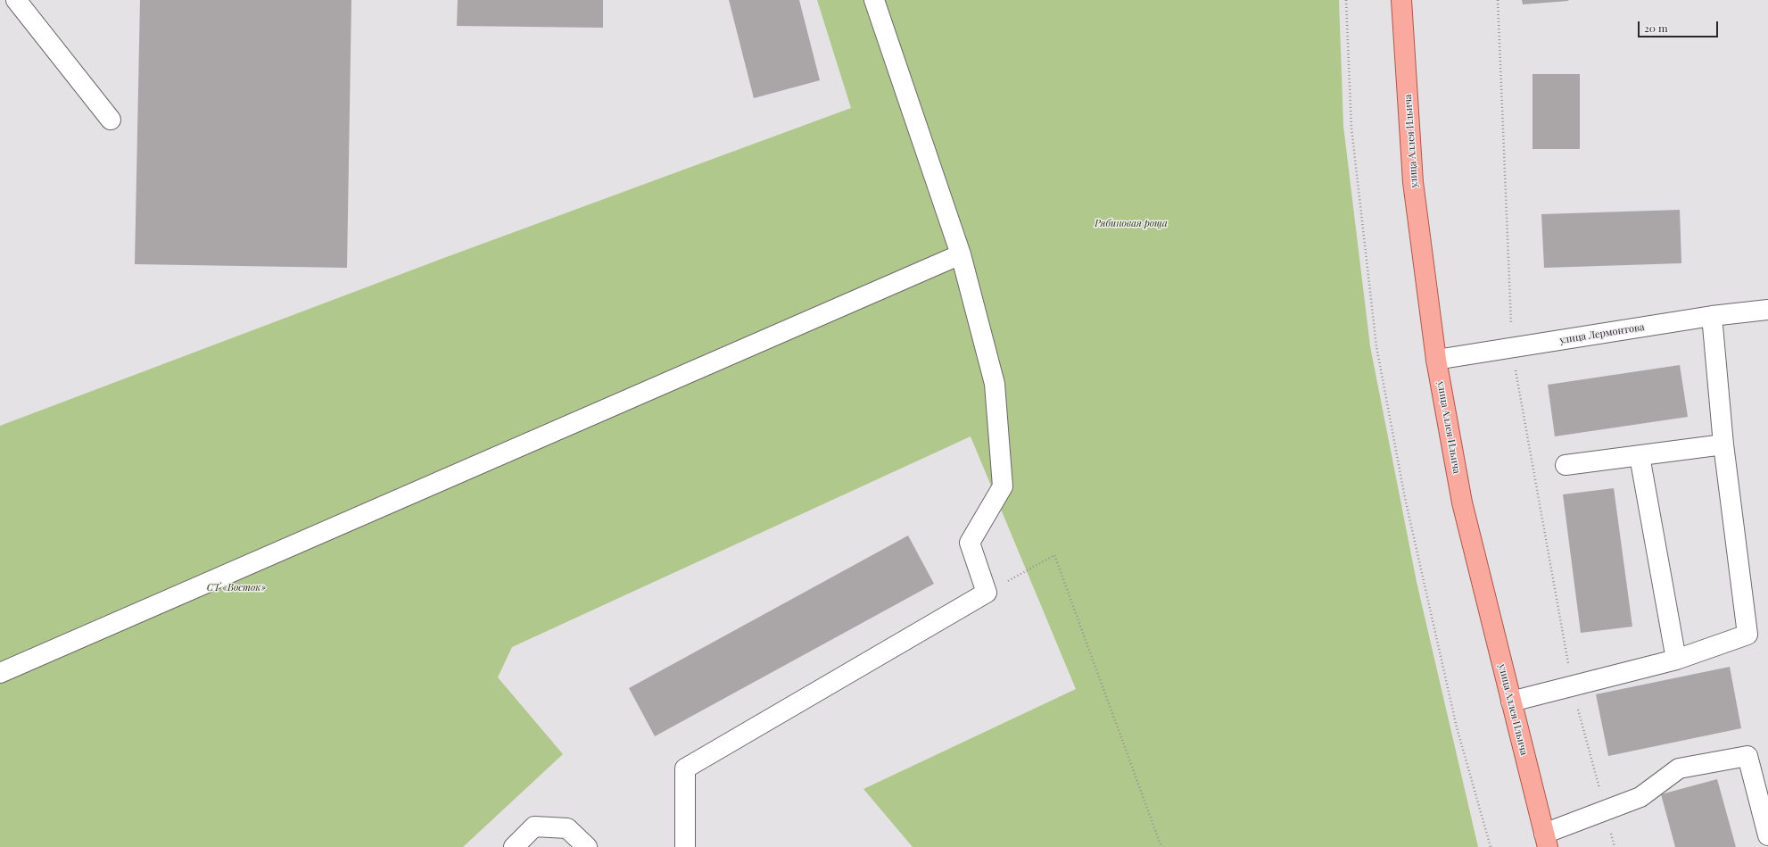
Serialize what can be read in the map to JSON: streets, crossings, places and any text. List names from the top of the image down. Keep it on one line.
{"streets":{"main road":["улица Аллея Ильича"],"street":["улица Лермонтова"]},"crossings":[["улица Аллея Ильича","улица Лермонтова"]],"parks":["Рябиновая роща","СТ «Восток»"],"scale_bar":"20 m"}
